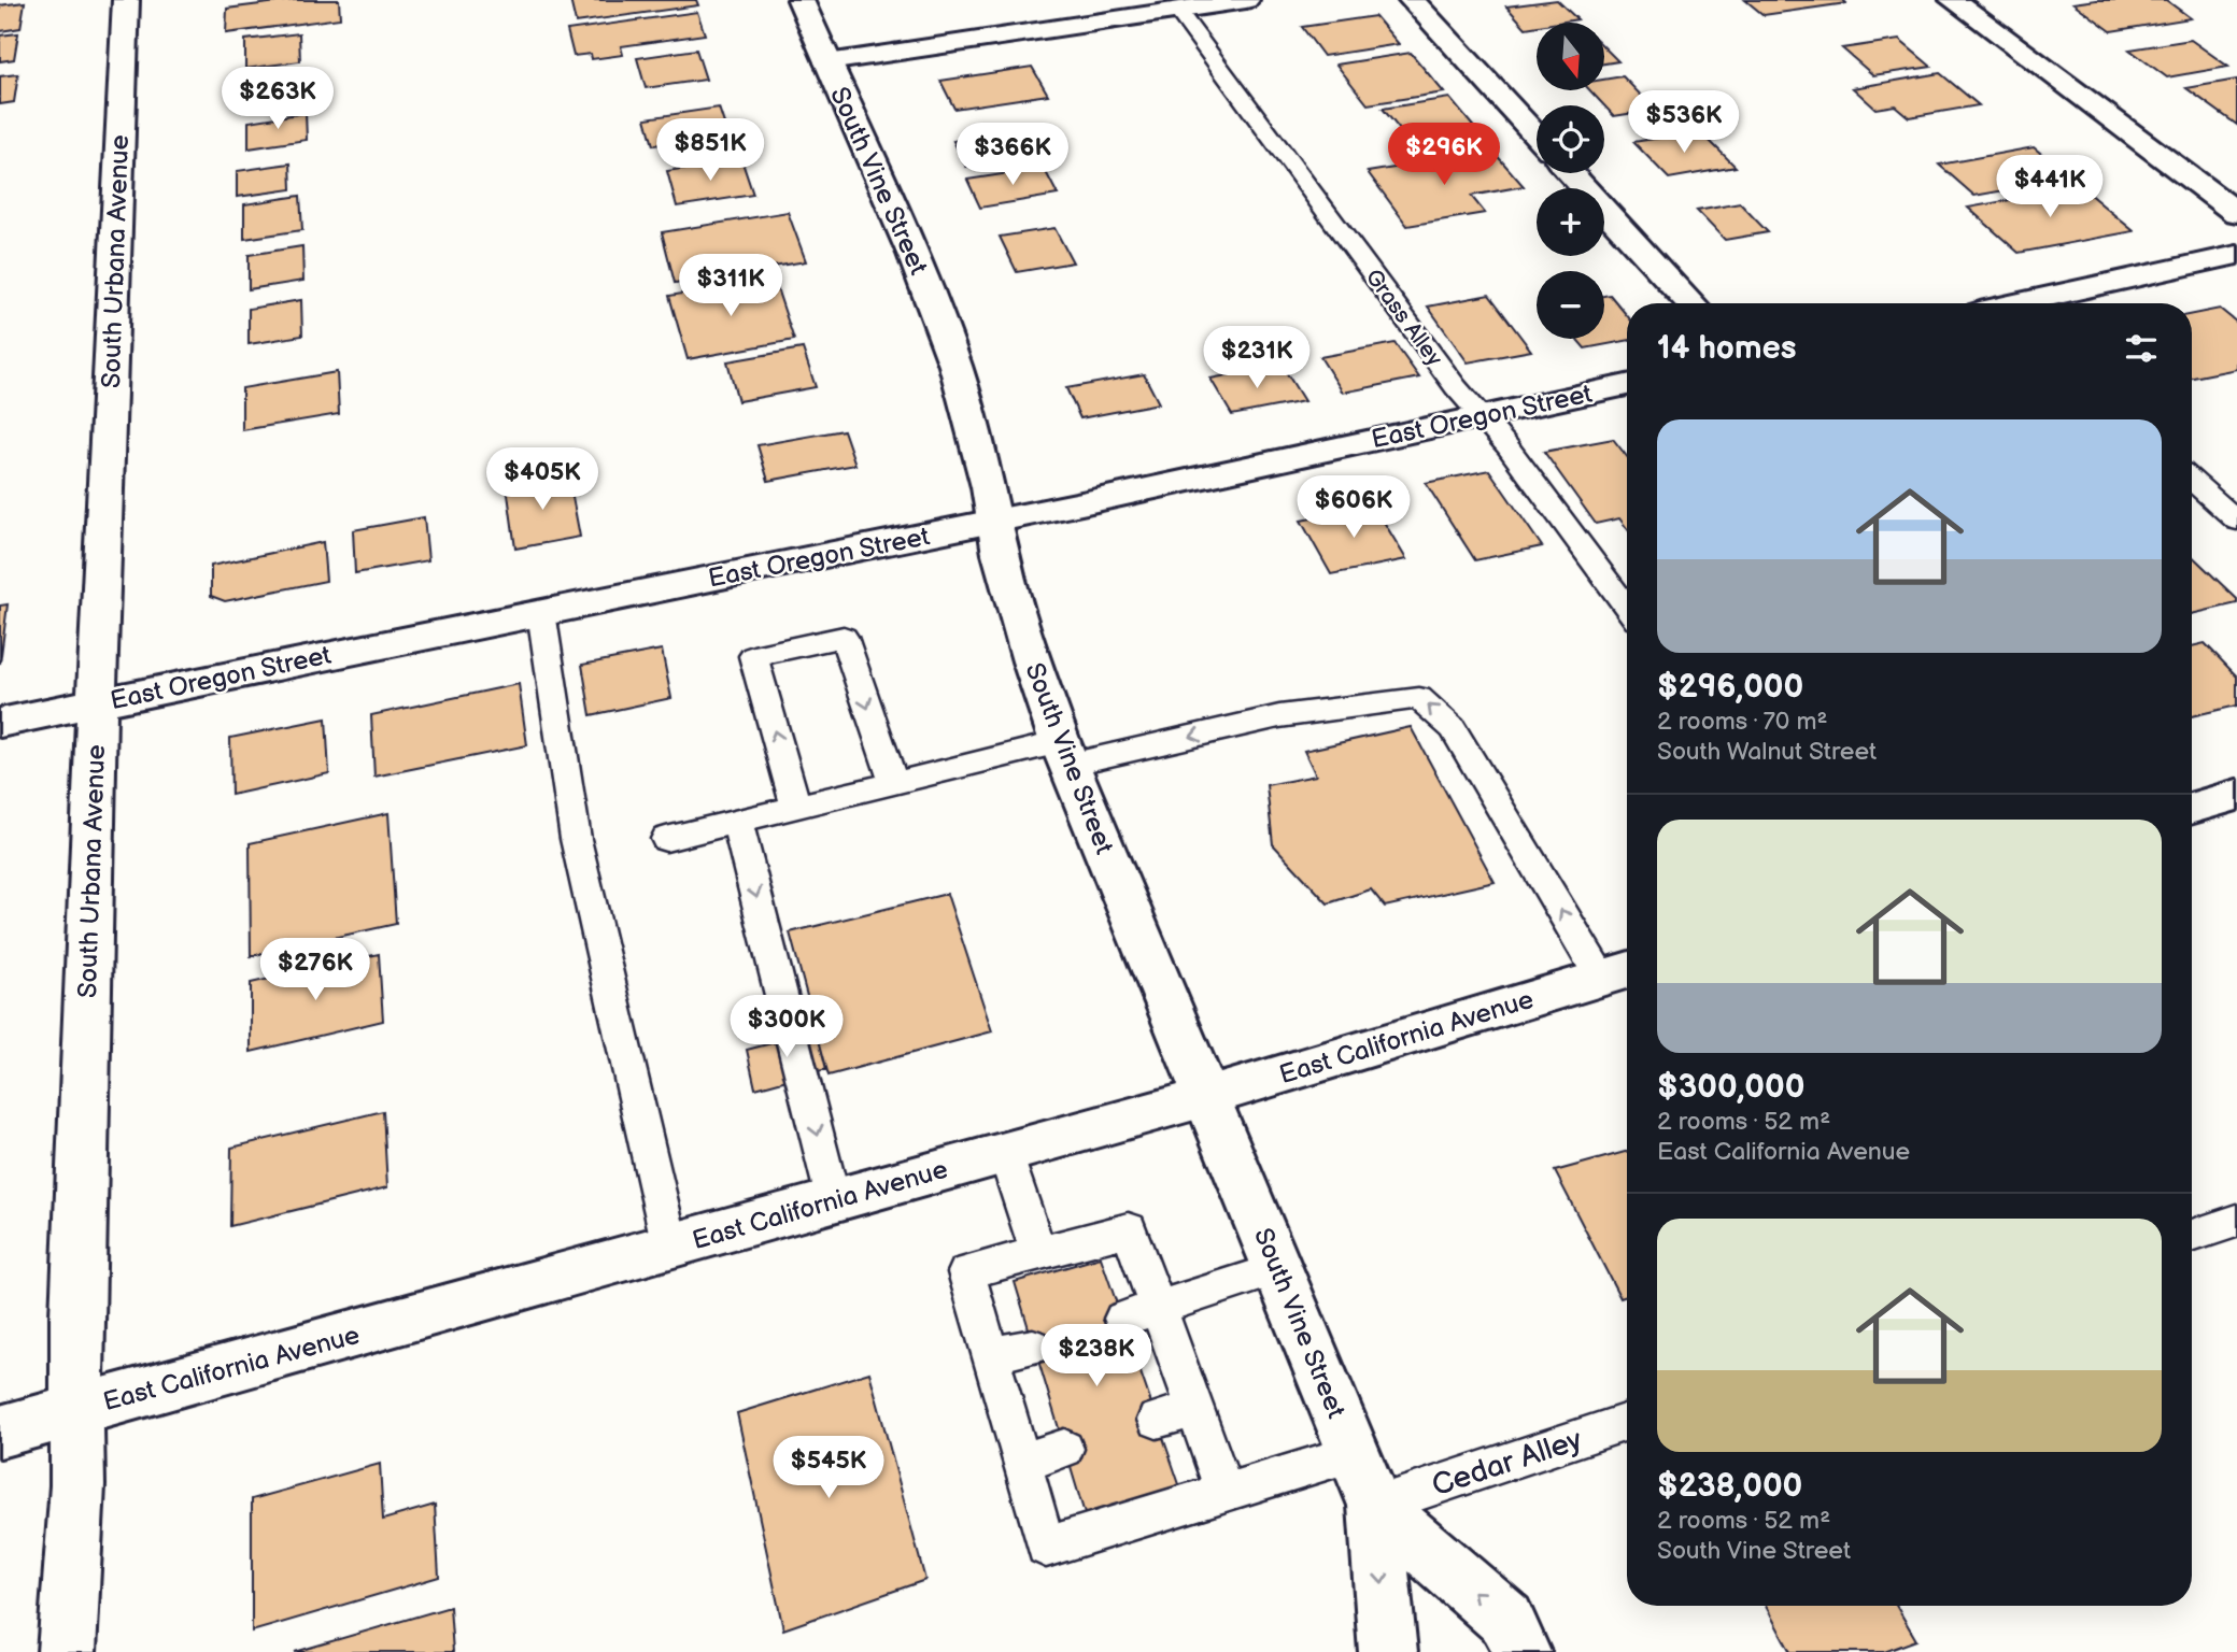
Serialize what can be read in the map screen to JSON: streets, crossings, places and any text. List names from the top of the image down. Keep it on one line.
{"streets":{"street":["South Vine Street","South Urbana Avenue","East Oregon Street","East California Avenue"],"lane":["Grass Alley","Cedar Alley"]},"crossings":[["South Vine Street","East Oregon Street"],["South Vine Street","East California Avenue"],["South Vine Street","Cedar Alley"],["South Urbana Avenue","East Oregon Street"],["South Urbana Avenue","East California Avenue"],["Grass Alley","East Oregon Street"]],"north":"bottom","page":{"map_buttons":["+","−"],"price":["$263K","$536K","$851K","$366K","$296K","$441K","$311K","$231K","$405K","$606K","$276K","$300K","$238K","$545K"],"heading":"14 homes","list":[{"name":"$296,000","note":"2 rooms · 70 m² · South Walnut Street"},{"name":"$300,000","note":"2 rooms · 52 m² · East California Avenue"},{"name":"$238,000","note":"2 rooms · 52 m² · South Vine Street"}]}}
